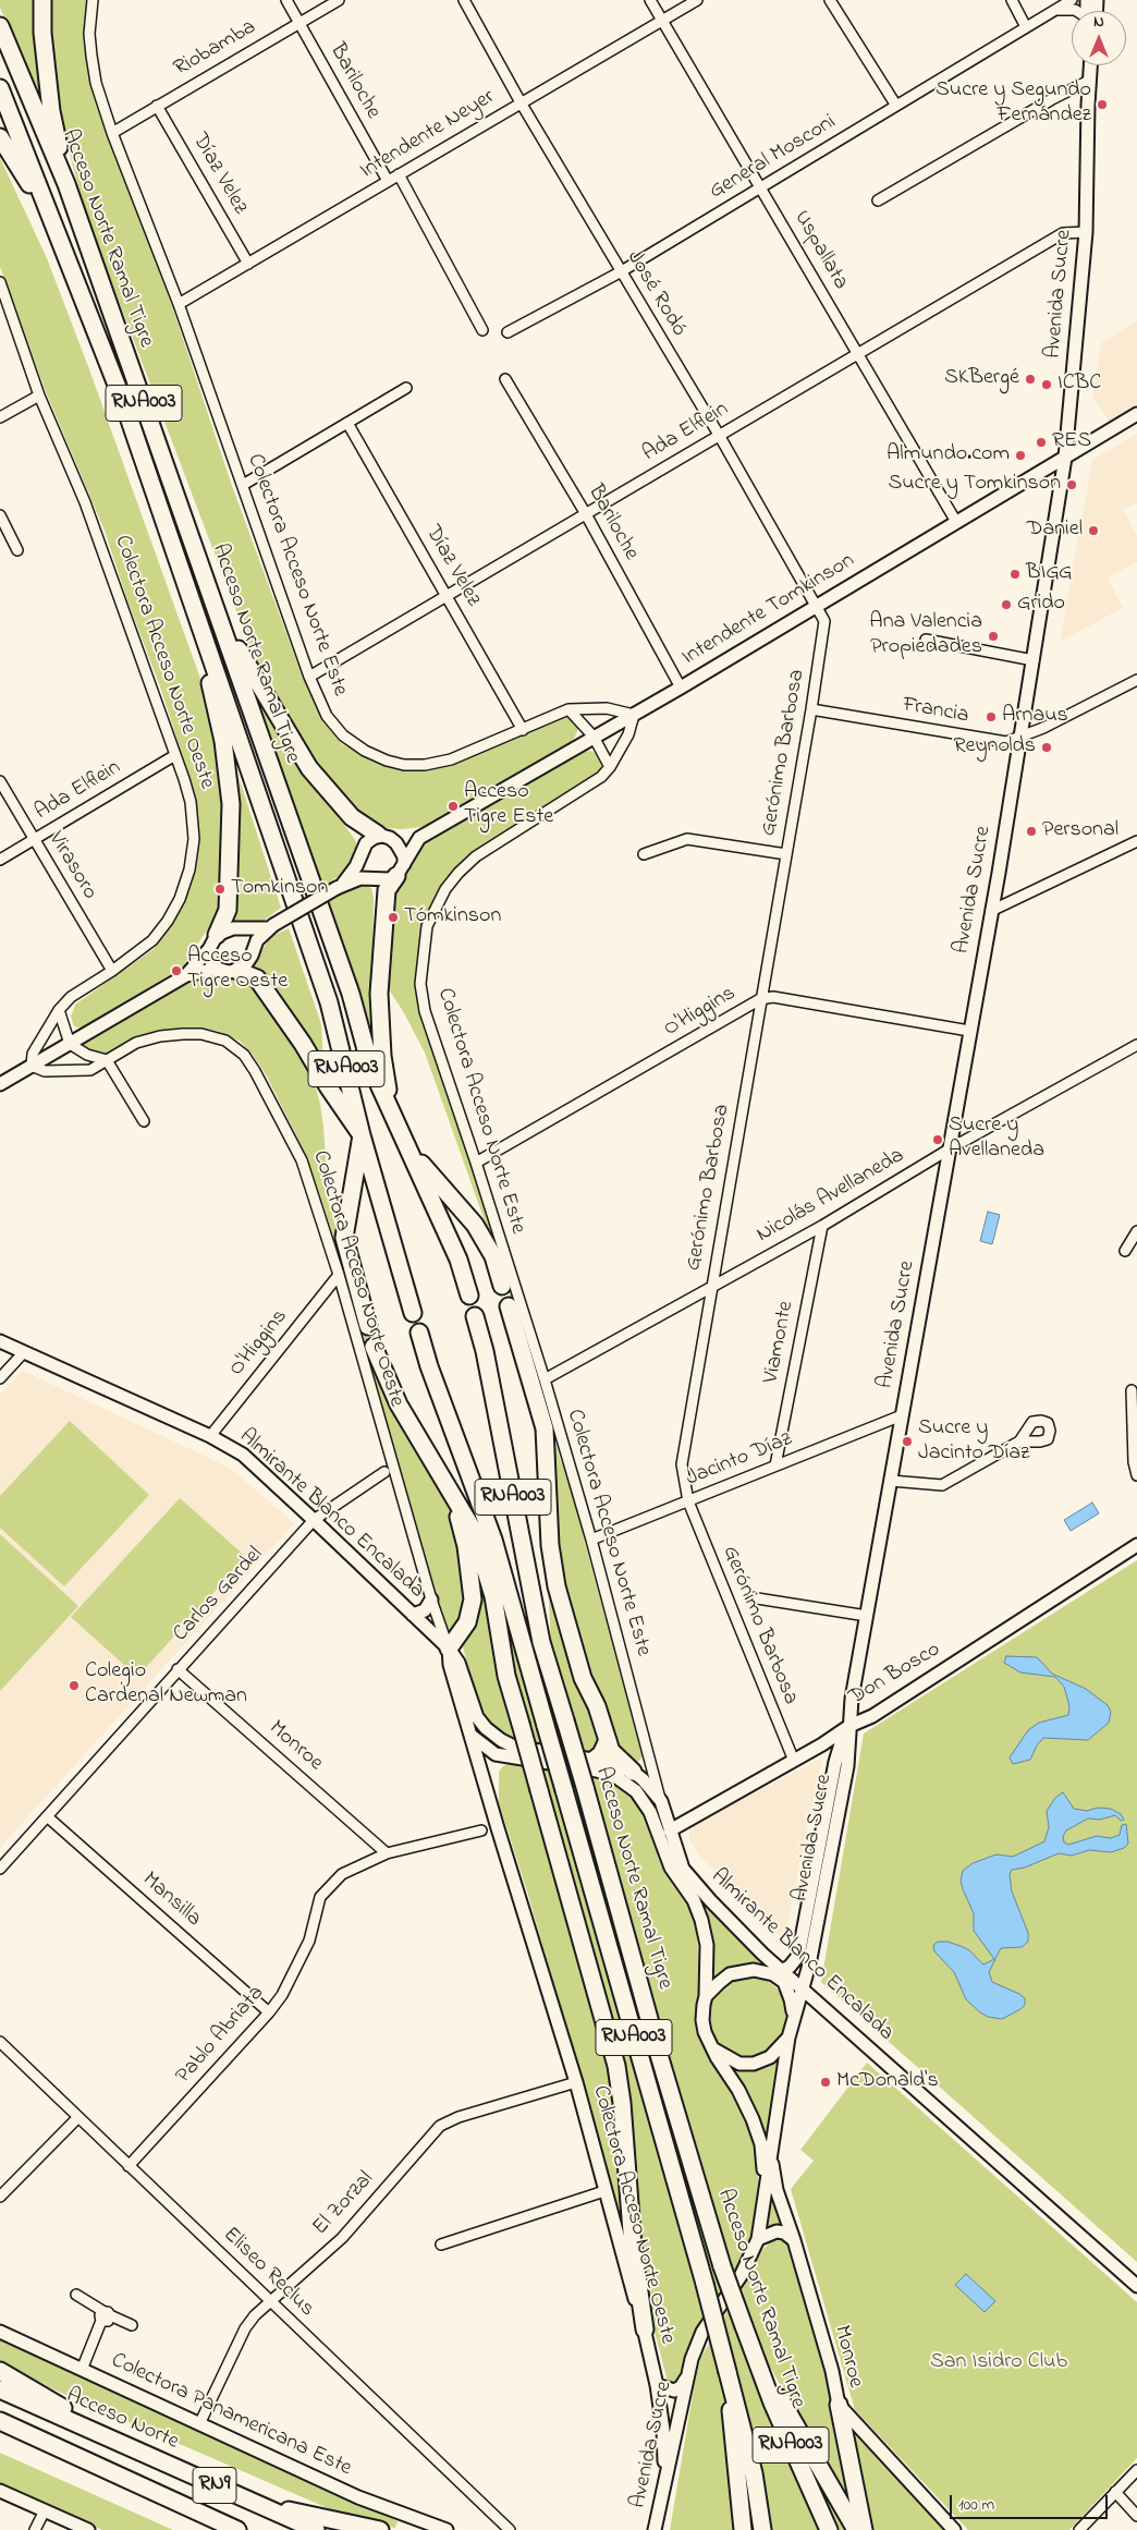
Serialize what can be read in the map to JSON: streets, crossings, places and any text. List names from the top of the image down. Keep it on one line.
{"streets":{"highway":["Acceso Norte Ramal Tigre","RNA003","Acceso Norte","RN9"],"main road":["Avenida Sucre","Intendente Tomkinson","Colectora Acceso Norte Oeste","Almirante Blanco Encalada","Don Bosco","Monroe","Colectora Panamericana Este"],"street":["Riobamba","Bariloche","Intendente Neyer","General Mosconi","Díaz Velez","Uspallata","José Rodó","Ada Elflein","Colectora Acceso Norte Este","Francia","Gerónimo Barbosa","Virasoro","O'Higgins","Nicolás Avellaneda","Viamonte","Jacinto Díaz","Carlos Gardel","Mansilla","Pablo Abriata","El Zorzal","Eliseo Reclus"]},"crossings":[["Riobamba","Bariloche"],["Riobamba","Díaz Velez"],["Riobamba","Colectora Acceso Norte Este"],["Bariloche","Intendente Neyer"],["Bariloche","Ada Elflein"],["Bariloche","Intendente Tomkinson"],["Intendente Neyer","Díaz Velez"],["Intendente Neyer","Uspallata"],["Intendente Neyer","José Rodó"],["Intendente Neyer","Colectora Acceso Norte Este"],["General Mosconi","Uspallata"],["General Mosconi","José Rodó"],["Díaz Velez","Ada Elflein"],["Díaz Velez","Colectora Acceso Norte Este"],["Uspallata","Ada Elflein"],["Uspallata","Intendente Tomkinson"],["José Rodó","Ada Elflein"],["José Rodó","Intendente Tomkinson"],["José Rodó","Gerónimo Barbosa"],["Avenida Sucre","Ada Elflein"],["Avenida Sucre","Intendente Tomkinson"],["Avenida Sucre","Colectora Acceso Norte Oeste"],["Avenida Sucre","Francia"],["Avenida Sucre","O'Higgins"],["Avenida Sucre","Nicolás Avellaneda"],["Avenida Sucre","Jacinto Díaz"],["Avenida Sucre","Almirante Blanco Encalada"],["Avenida Sucre","Don Bosco"],["Avenida Sucre","Monroe"],["Ada Elflein","Colectora Acceso Norte Este"],["Ada Elflein","Colectora Acceso Norte Oeste"],["Ada Elflein","Virasoro"],["Colectora Acceso Norte Este","Intendente Tomkinson"],["Colectora Acceso Norte Este","O'Higgins"],["Colectora Acceso Norte Este","Nicolás Avellaneda"],["Colectora Acceso Norte Este","Jacinto Díaz"],["Colectora Acceso Norte Este","Almirante Blanco Encalada"],["Intendente Tomkinson","Gerónimo Barbosa"],["Colectora Acceso Norte Oeste","Virasoro"],["Colectora Acceso Norte Oeste","O'Higgins"],["Colectora Acceso Norte Oeste","Almirante Blanco Encalada"],["Colectora Acceso Norte Oeste","El Zorzal"],["Francia","Gerónimo Barbosa"],["Gerónimo Barbosa","O'Higgins"],["Gerónimo Barbosa","Nicolás Avellaneda"],["Gerónimo Barbosa","Jacinto Díaz"],["Gerónimo Barbosa","Don Bosco"],["O'Higgins","Almirante Blanco Encalada"],["Nicolás Avellaneda","Viamonte"],["Viamonte","Jacinto Díaz"],["Almirante Blanco Encalada","Carlos Gardel"],["Almirante Blanco Encalada","Don Bosco"],["Carlos Gardel","Monroe"],["Carlos Gardel","Mansilla"],["Monroe","Pablo Abriata"],["Mansilla","Pablo Abriata"],["Pablo Abriata","Eliseo Reclus"],["El Zorzal","Eliseo Reclus"],["El Zorzal","Colectora Panamericana Este"]],"parks":["San Isidro Club"],"places":["Sucre y Segundo Fernández","SKBergé","ICBC","RES","Almundo.com","Sucre y Tomkinson","Daniel","BIGG","Grido","Ana Valencia Propiedades","Arnaus","Reynolds","Acceso Tigre Este","Personal","Tomkinson","Tómkinson","Acceso Tigre Oeste","Sucre y Avellaneda","Sucre y Jacinto Díaz","Colegio Cardenal Newman","McDonald's"],"scale_bar":"100 m","north":"top"}
